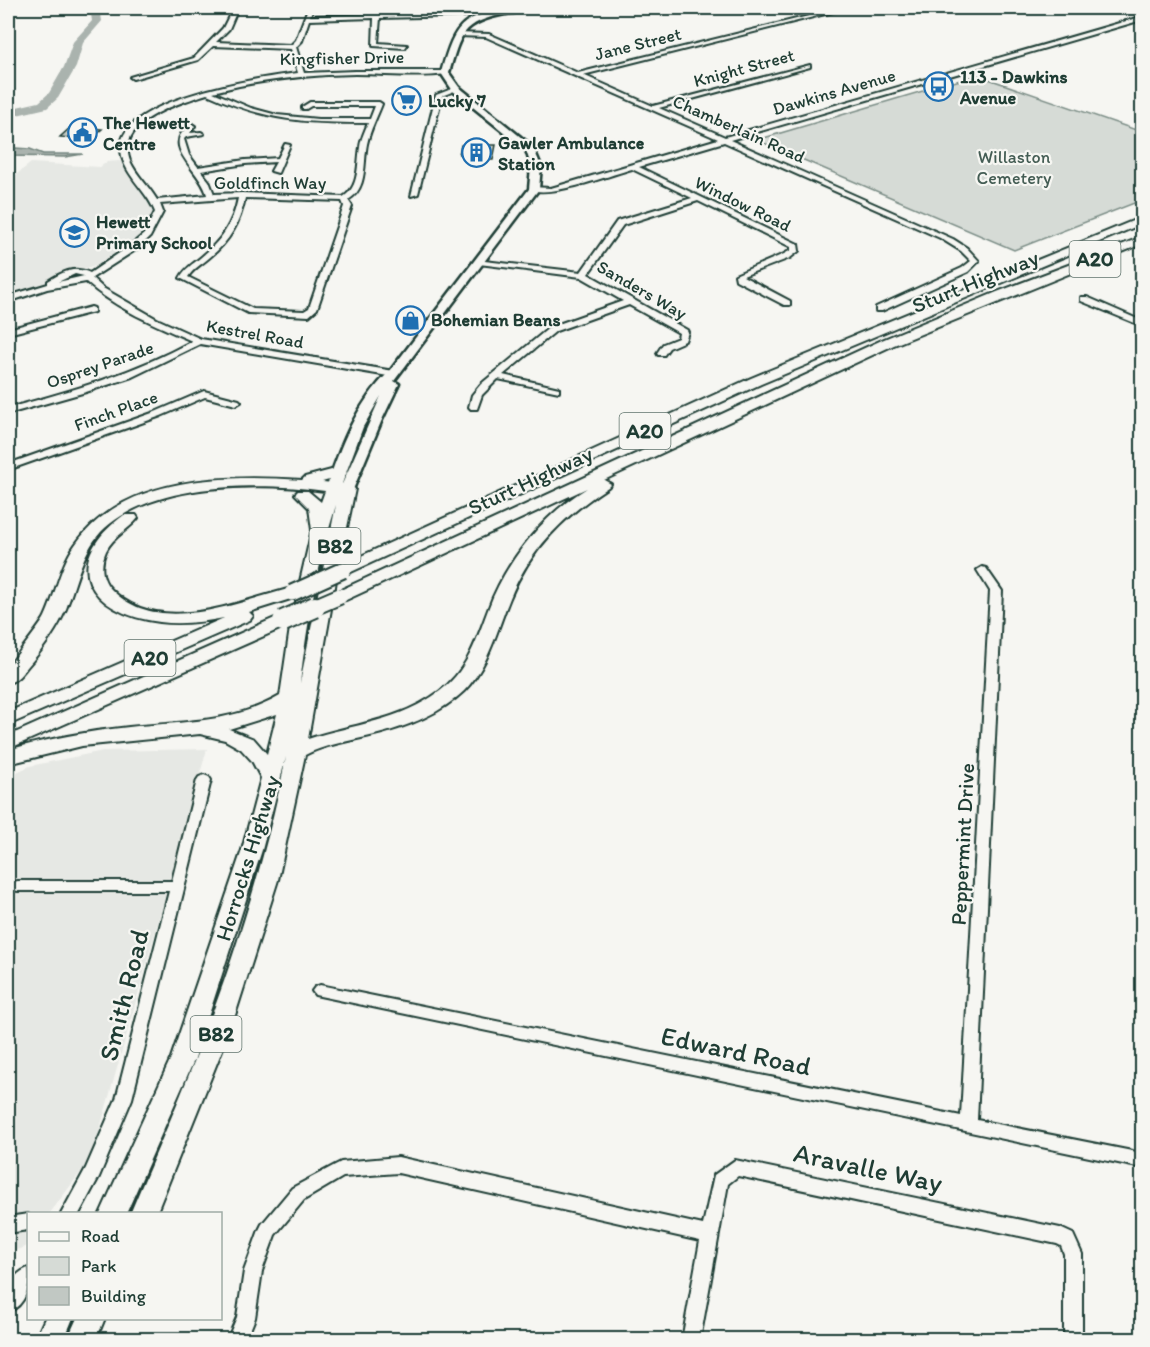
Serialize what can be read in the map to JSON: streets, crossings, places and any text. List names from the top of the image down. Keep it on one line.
{"streets":{"highway":["A20","Sturt Highway","B82","Horrocks Highway"],"street":["Jane Street","Kingfisher Drive","Knight Street","Dawkins Avenue","Chamberlain Road","Goldfinch Way","Window Road","Sanders Way","Kestrel Road","Osprey Parade","Finch Place","Peppermint Drive","Smith Road","Edward Road","Aravalle Way"]},"crossings":[["Jane Street","Chamberlain Road"],["Kingfisher Drive","Goldfinch Way"],["Knight Street","Chamberlain Road"],["Dawkins Avenue","Chamberlain Road"],["Dawkins Avenue","Window Road"],["Kestrel Road","Osprey Parade"],["Peppermint Drive","Edward Road"]],"parks":["Willaston Cemetery"],"places":{"bus stop":["113 - Dawkins Avenue"],"supermarket":["Lucky 7"],"public building":["The Hewett Centre"],"building":["Gawler Ambulance Station"],"school or university":["Hewett Primary School"],"shop":["Bohemian Beans"]},"legend":["Road","Park","Building"]}
